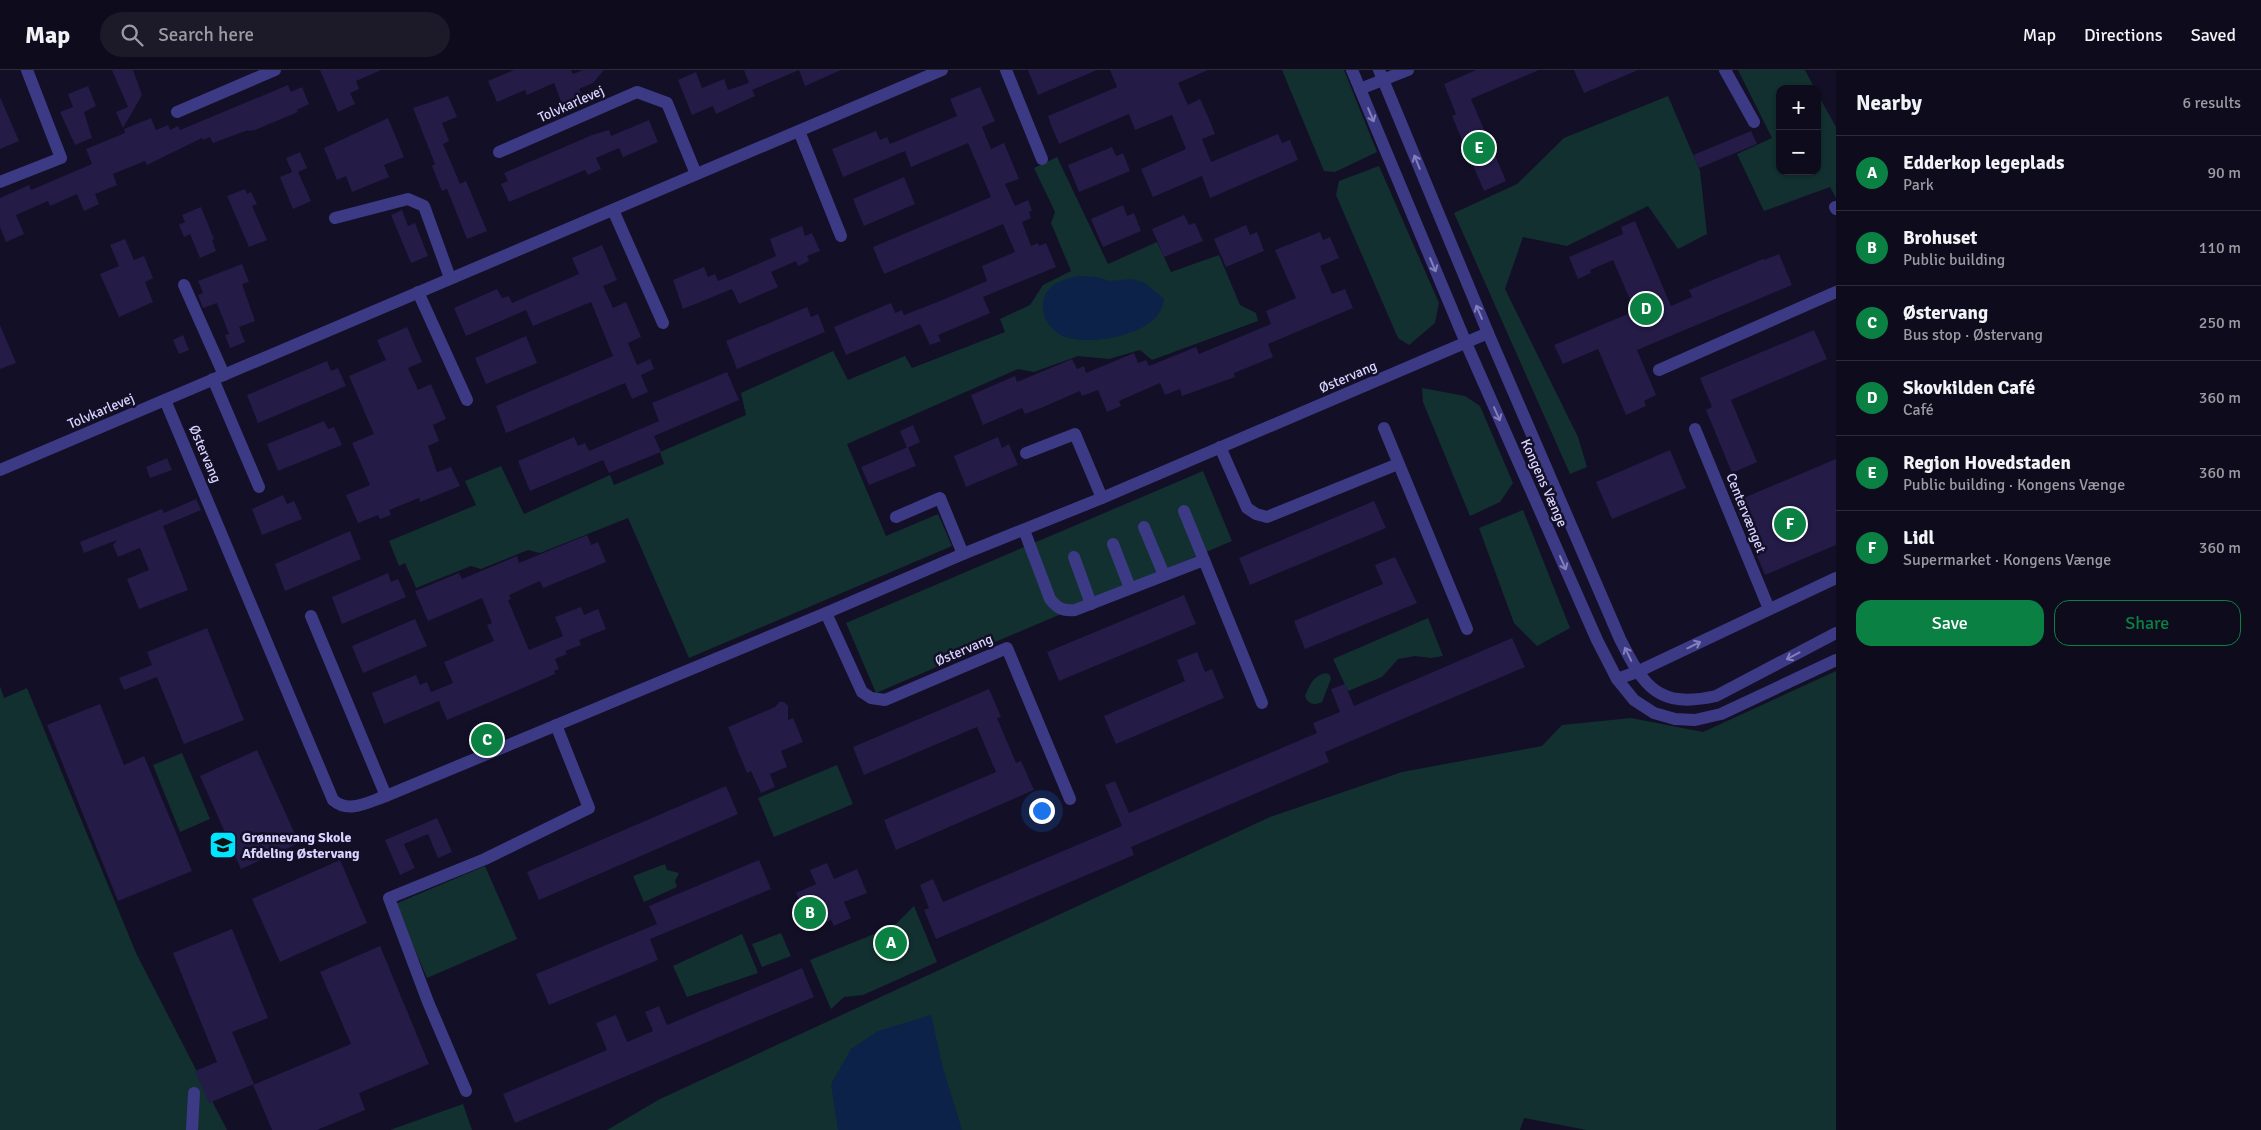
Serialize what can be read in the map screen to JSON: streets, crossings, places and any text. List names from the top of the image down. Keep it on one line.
{"streets":{"street":["Tolvkarlevej","Østervang","Kongens Vænge","Centervænget"]},"crossings":[["Tolvkarlevej","Østervang"],["Østervang","Kongens Vænge"]],"places":{"school or university":["Grønnevang Skole Afdeling Østervang"]},"page":{"header":"Map","search":"Search here","nav":["Map","Directions","Saved"],"heading":["Nearby","6 results"],"map_buttons":["+","−"],"pins":["E","D","F","C","B","A"],"list":[{"mark":"A","name":"Edderkop legeplads","note":"Park","value":"90 m"},{"mark":"B","name":"Brohuset","note":"Public building","value":"110 m"},{"mark":"C","name":"Østervang","note":"Bus stop · Østervang","value":"250 m"},{"mark":"D","name":"Skovkilden Café","note":"Café","value":"360 m"},{"mark":"E","name":"Region Hovedstaden","note":"Public building · Kongens Vænge","value":"360 m"},{"mark":"F","name":"Lidl","note":"Supermarket · Kongens Vænge","value":"360 m"}],"buttons":["Save","Share"]}}
